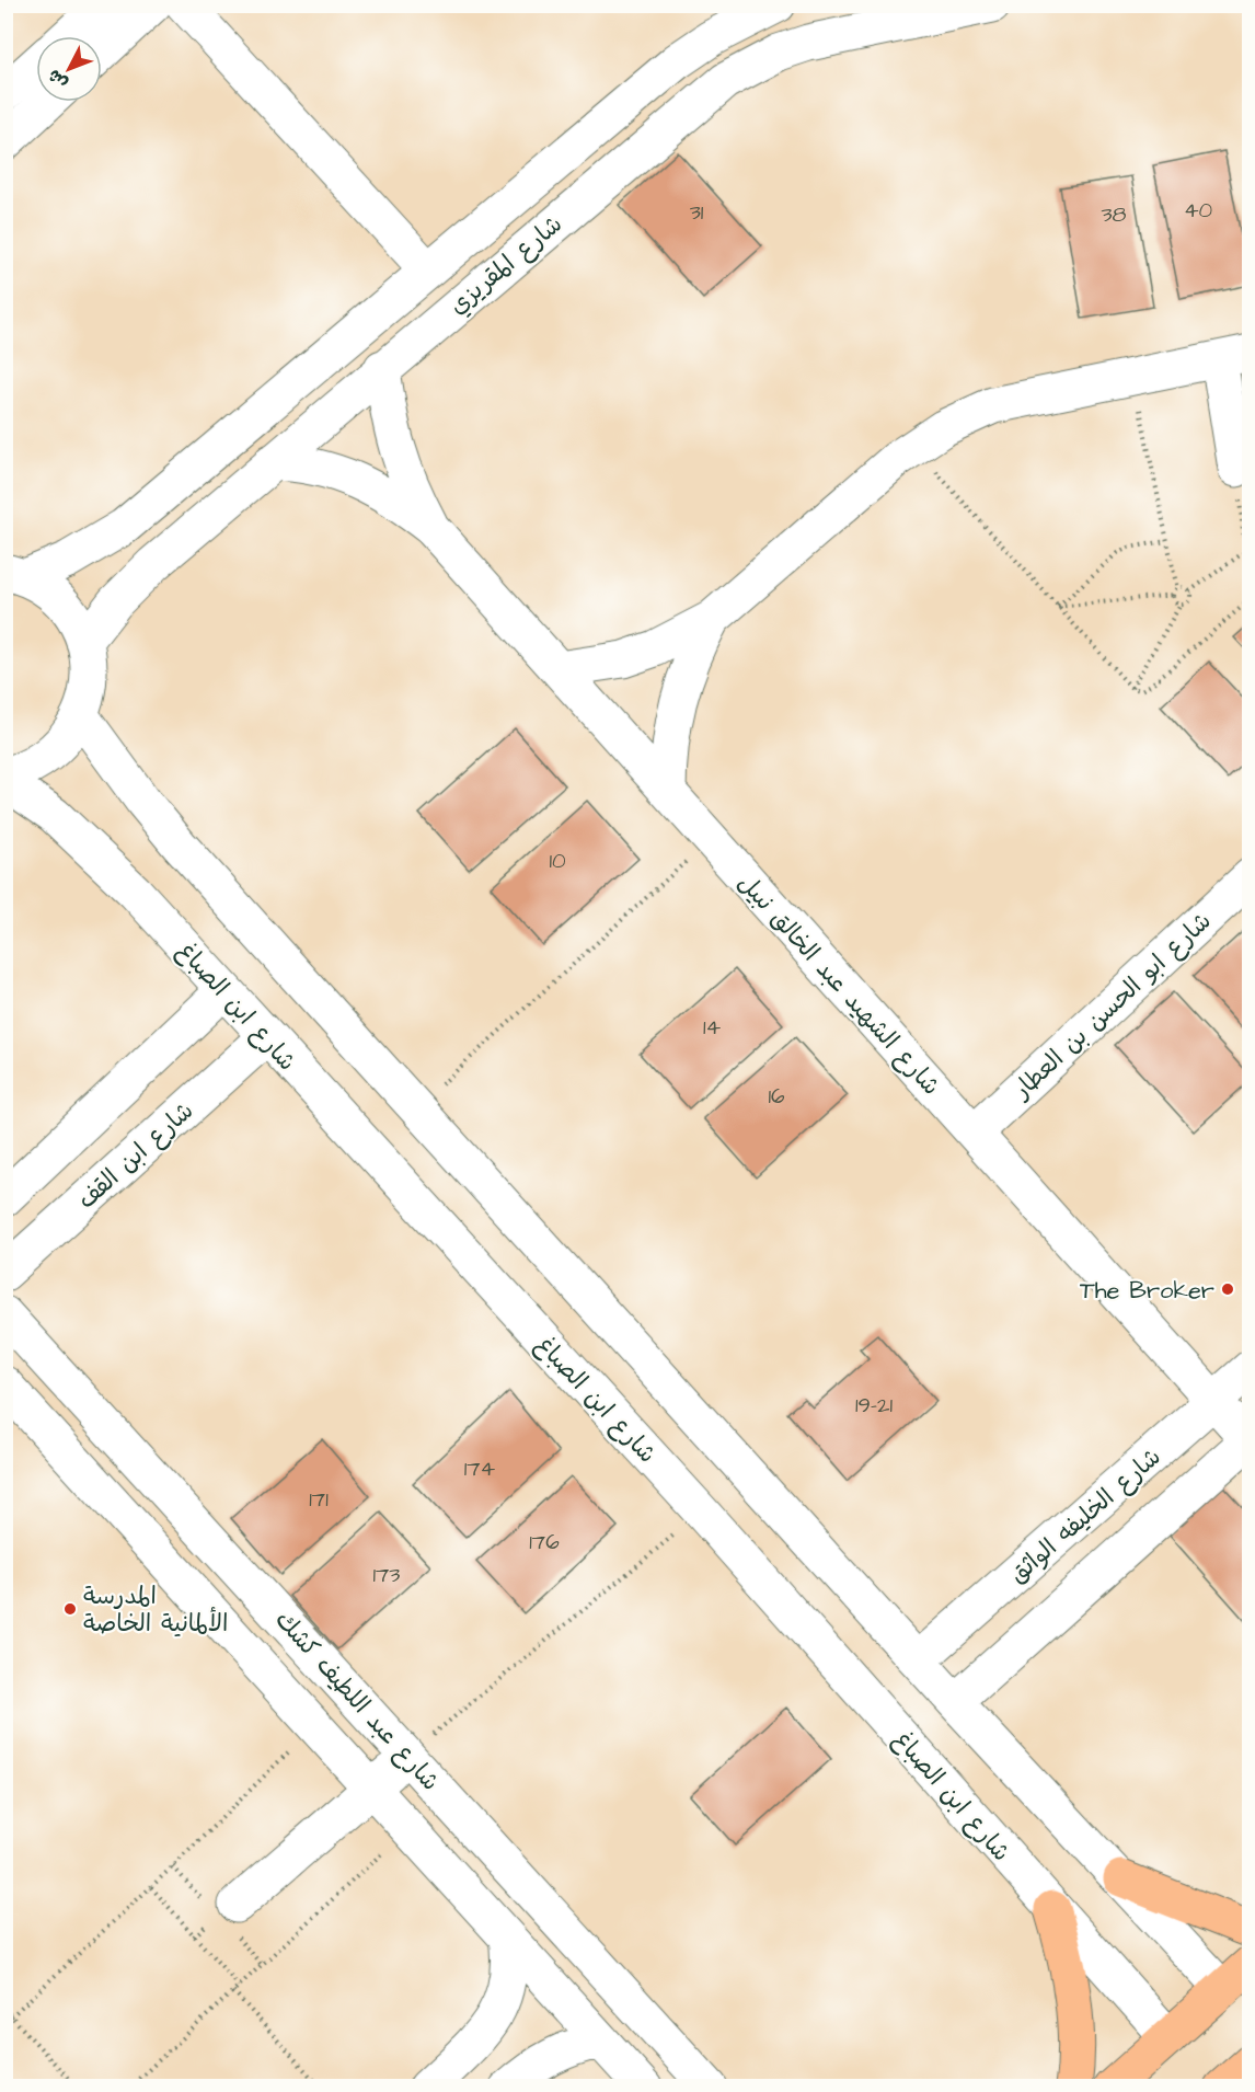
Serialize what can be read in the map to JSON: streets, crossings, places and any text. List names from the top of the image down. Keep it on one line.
{"streets":{"street":["شارع المقريزي","شارع الشهيد عبد الخالق نبيل","شارع ابو الحسن بن العطار","شارع ابن الصباغ","شارع ابن القف","شارع الخليفه الواثق","شارع عبد اللطيف كشك"]},"crossings":[["شارع المقريزي","شارع الشهيد عبد الخالق نبيل"],["شارع الشهيد عبد الخالق نبيل","شارع ابو الحسن بن العطار"],["شارع الشهيد عبد الخالق نبيل","شارع الخليفه الواثق"],["شارع ابن الصباغ","شارع ابن القف"]],"places":["The Broker","المدرسة الألمانية الخاصة"],"house_numbers":["40","31","38","10","14","16","19-21","174","171","176","173"],"north":"bottom left"}
